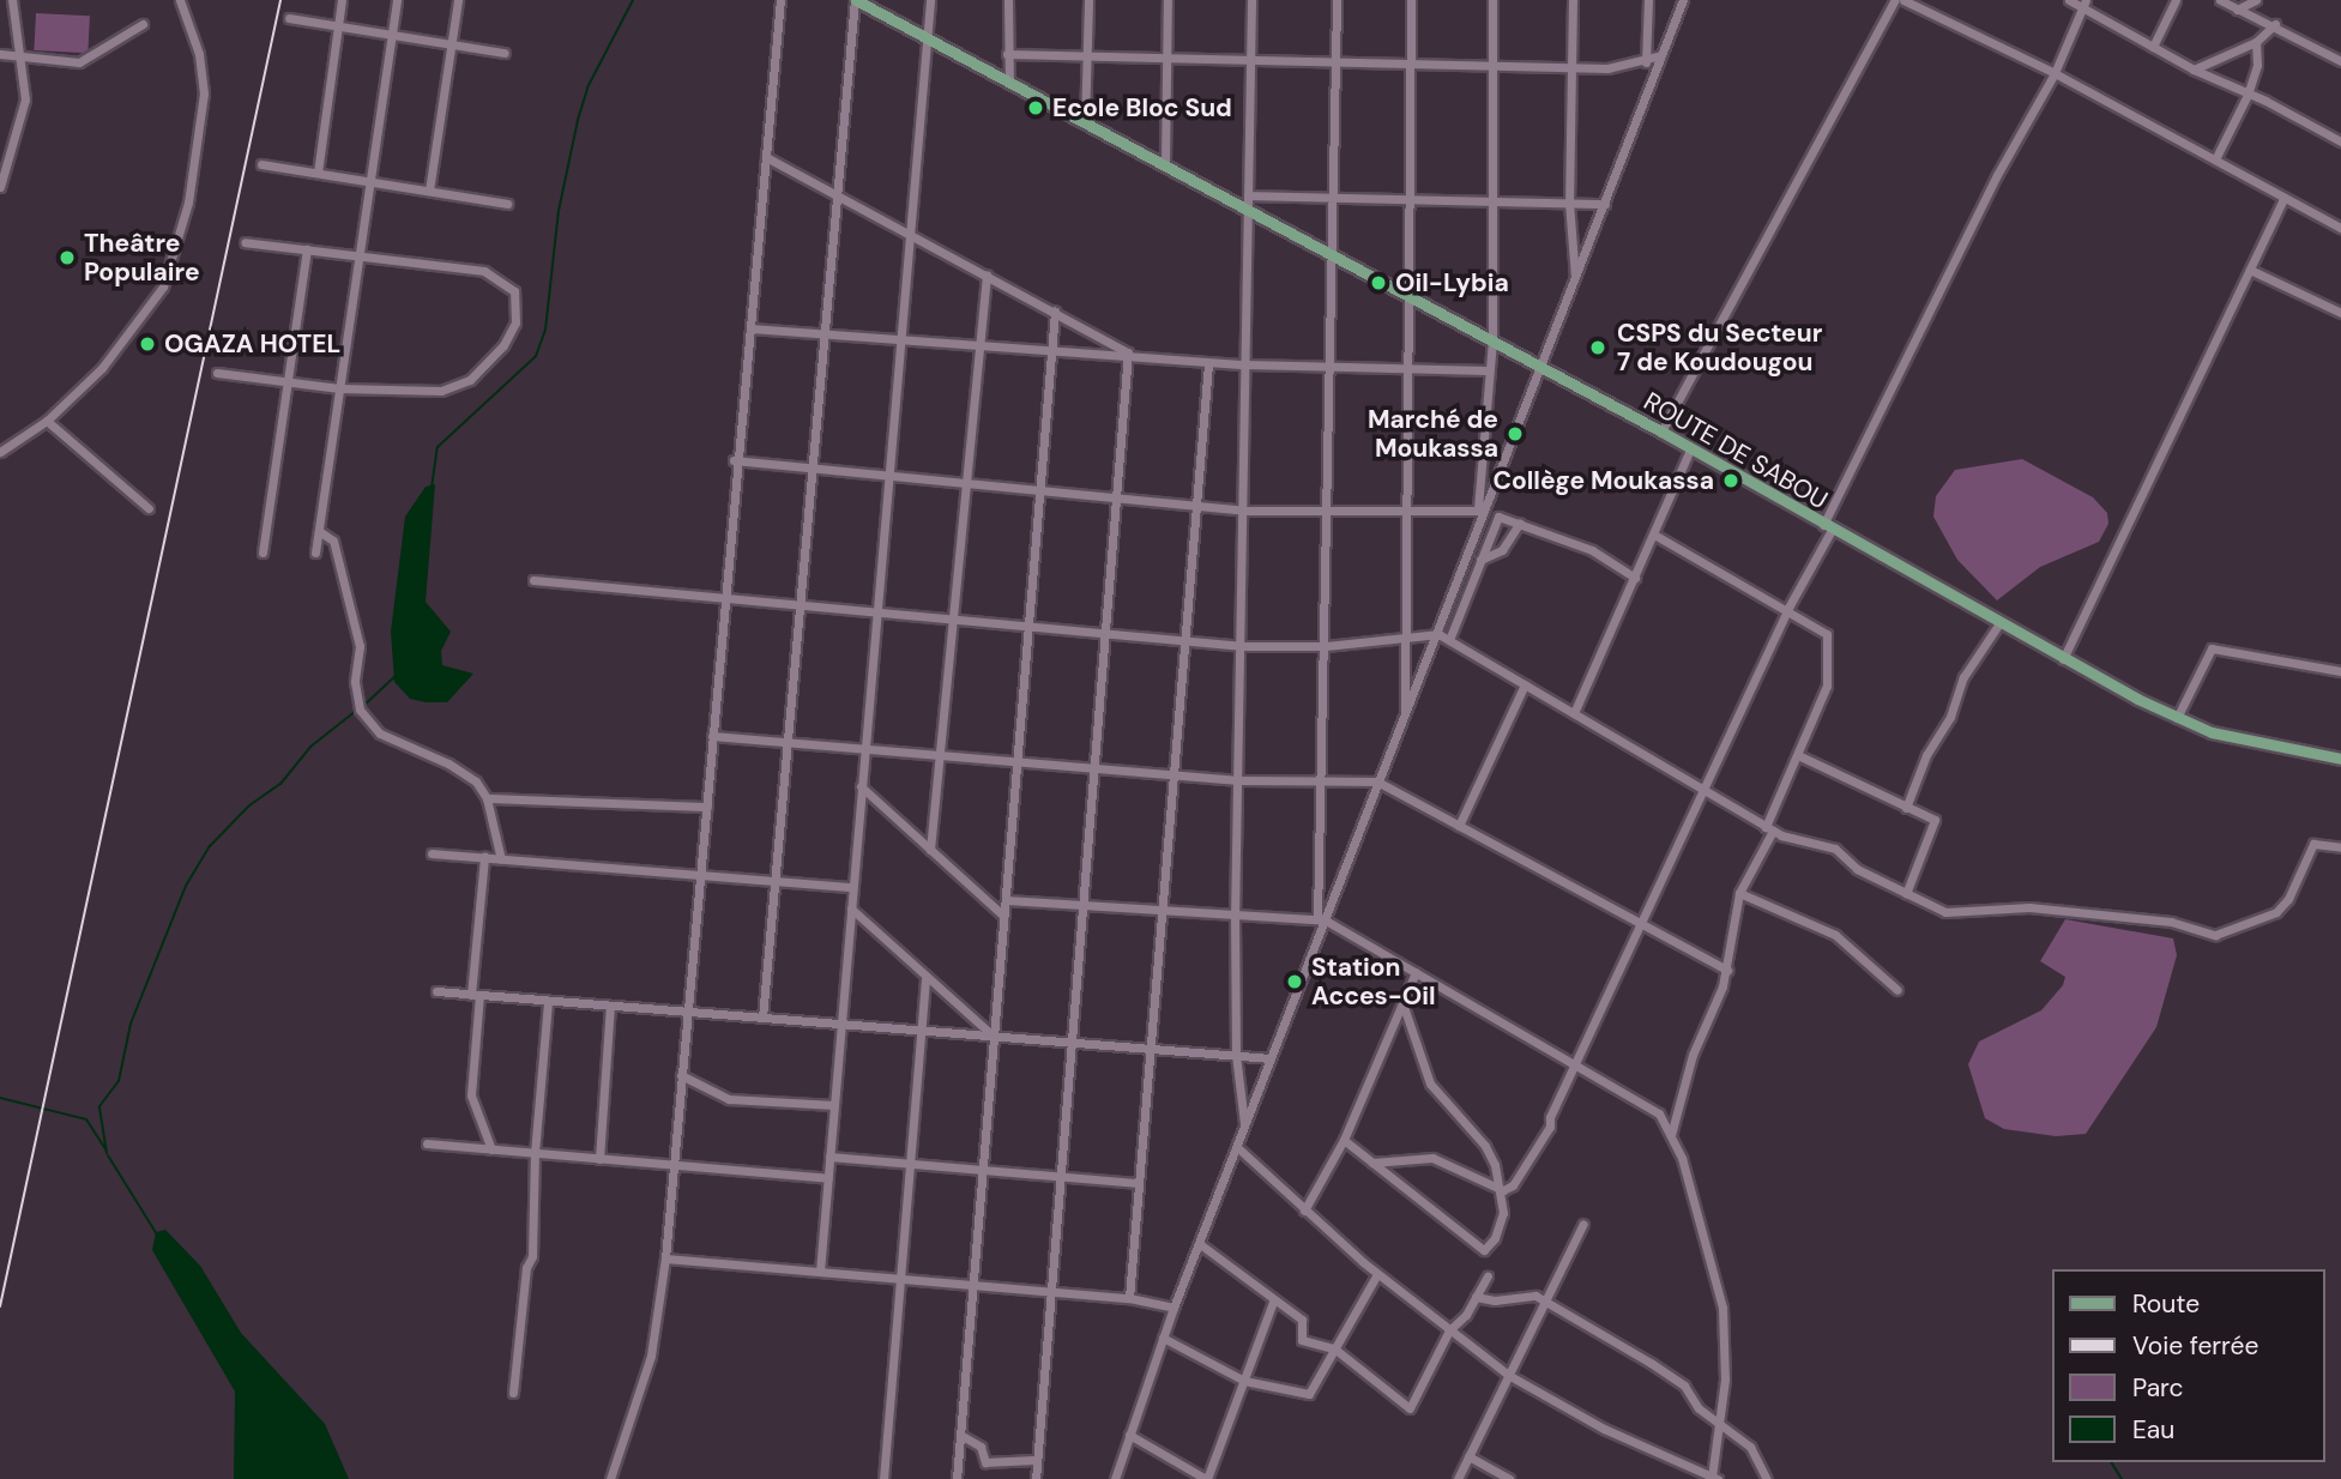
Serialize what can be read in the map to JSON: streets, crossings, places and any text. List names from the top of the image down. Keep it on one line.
{"streets":{"main road":["ROUTE DE SABOU"]},"places":["Ecole Bloc Sud","Theâtre Populaire","Oil-Lybia","OGAZA HOTEL","CSPS du Secteur 7 de Koudougou","Marché de Moukassa","Collège Moukassa","Station Acces-Oil"],"legend":["Route","Voie ferrée","Parc","Eau"]}
